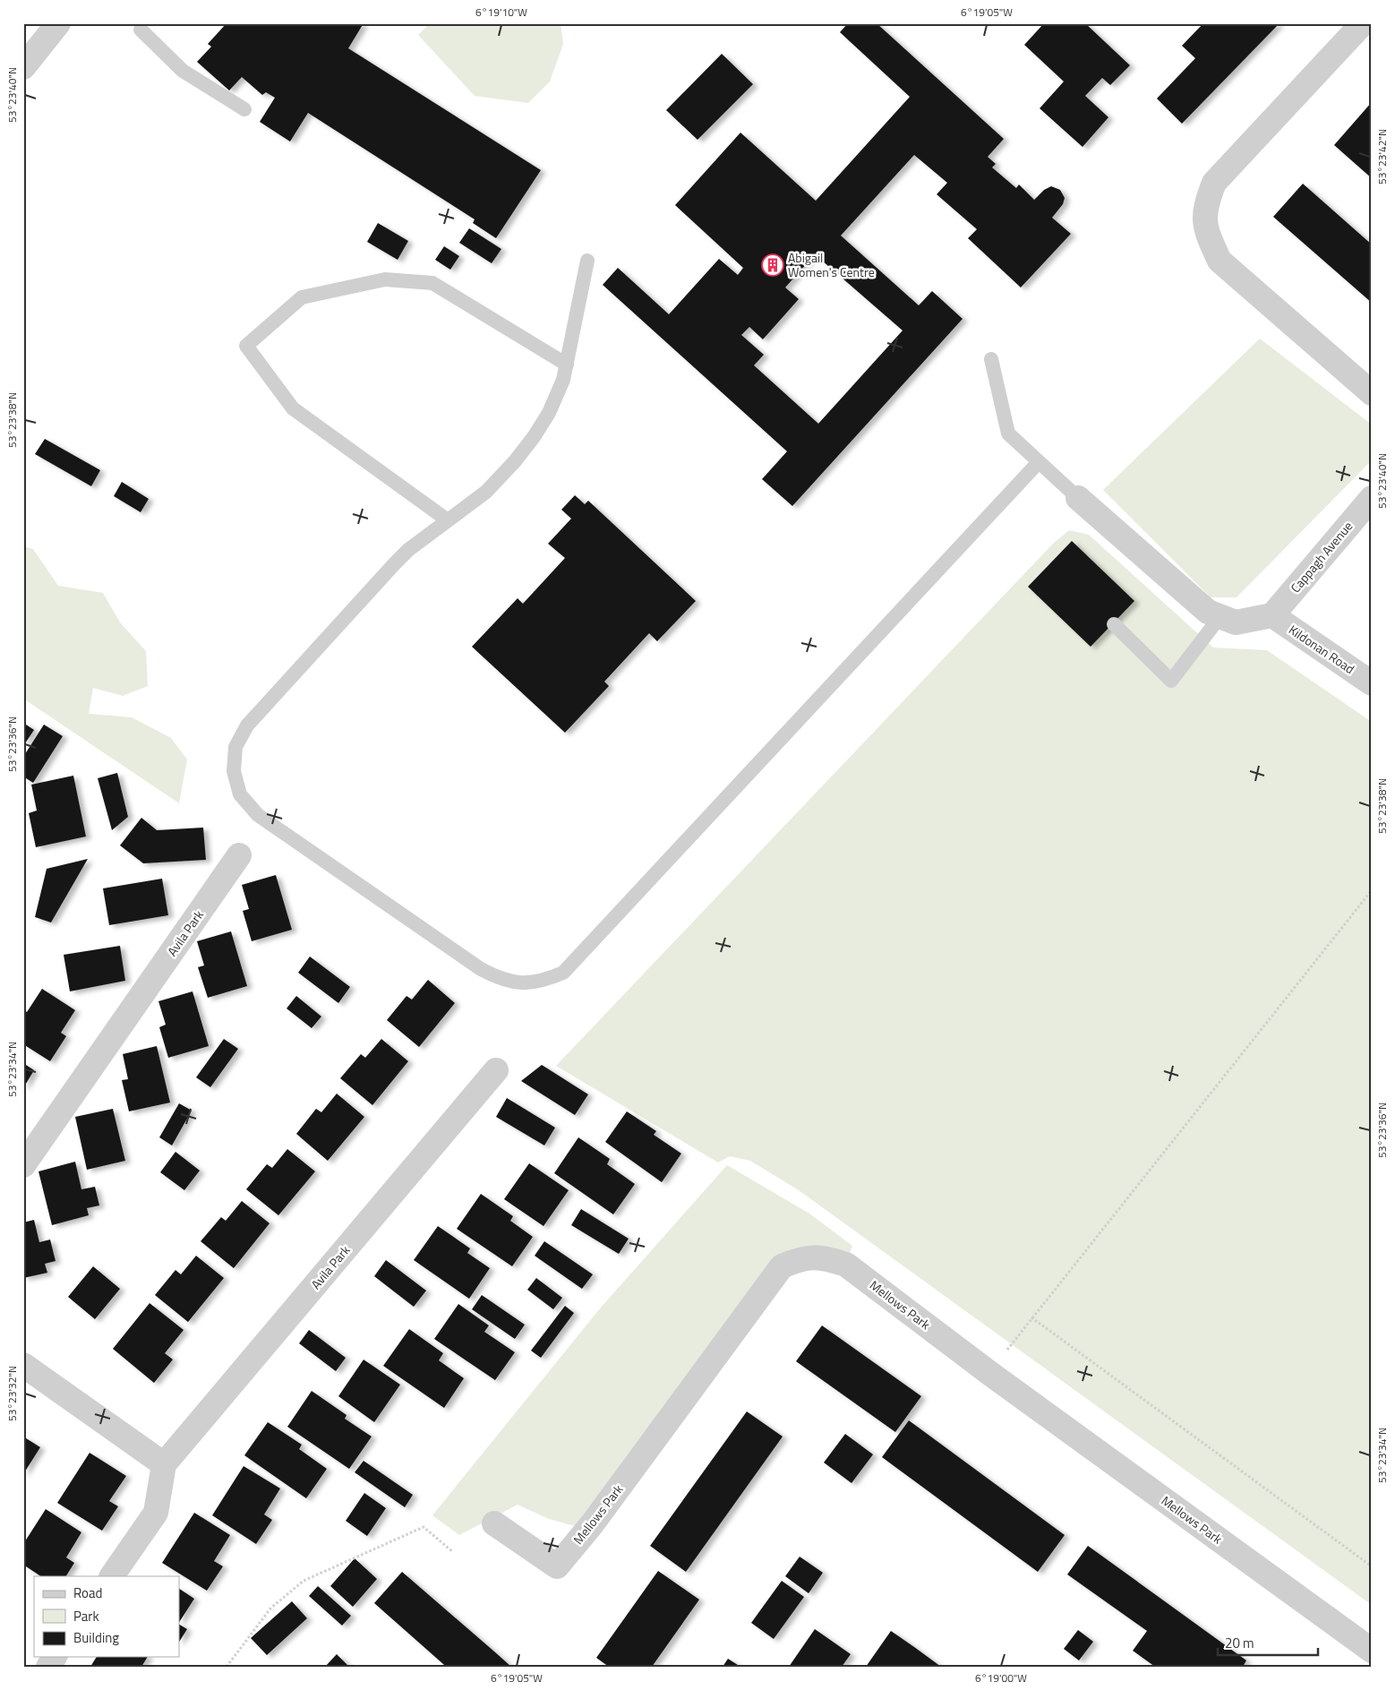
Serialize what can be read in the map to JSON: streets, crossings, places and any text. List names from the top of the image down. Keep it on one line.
{"streets":{"street":["Cappagh Avenue","Kildonan Road","Avila Park","Mellows Park"]},"crossings":[["Cappagh Avenue","Kildonan Road"]],"places":{"building":["Abigail Women's Centre"]},"legend":["Road","Park","Building"],"scale_bar":"20 m","coordinates":["6°19'10\"W","6°19'05\"W","53°23'40\"N","53°23'42\"N","53°23'38\"N","53°23'36\"N","53°23'34\"N","53°23'32\"N","6°19'00\"W"]}
